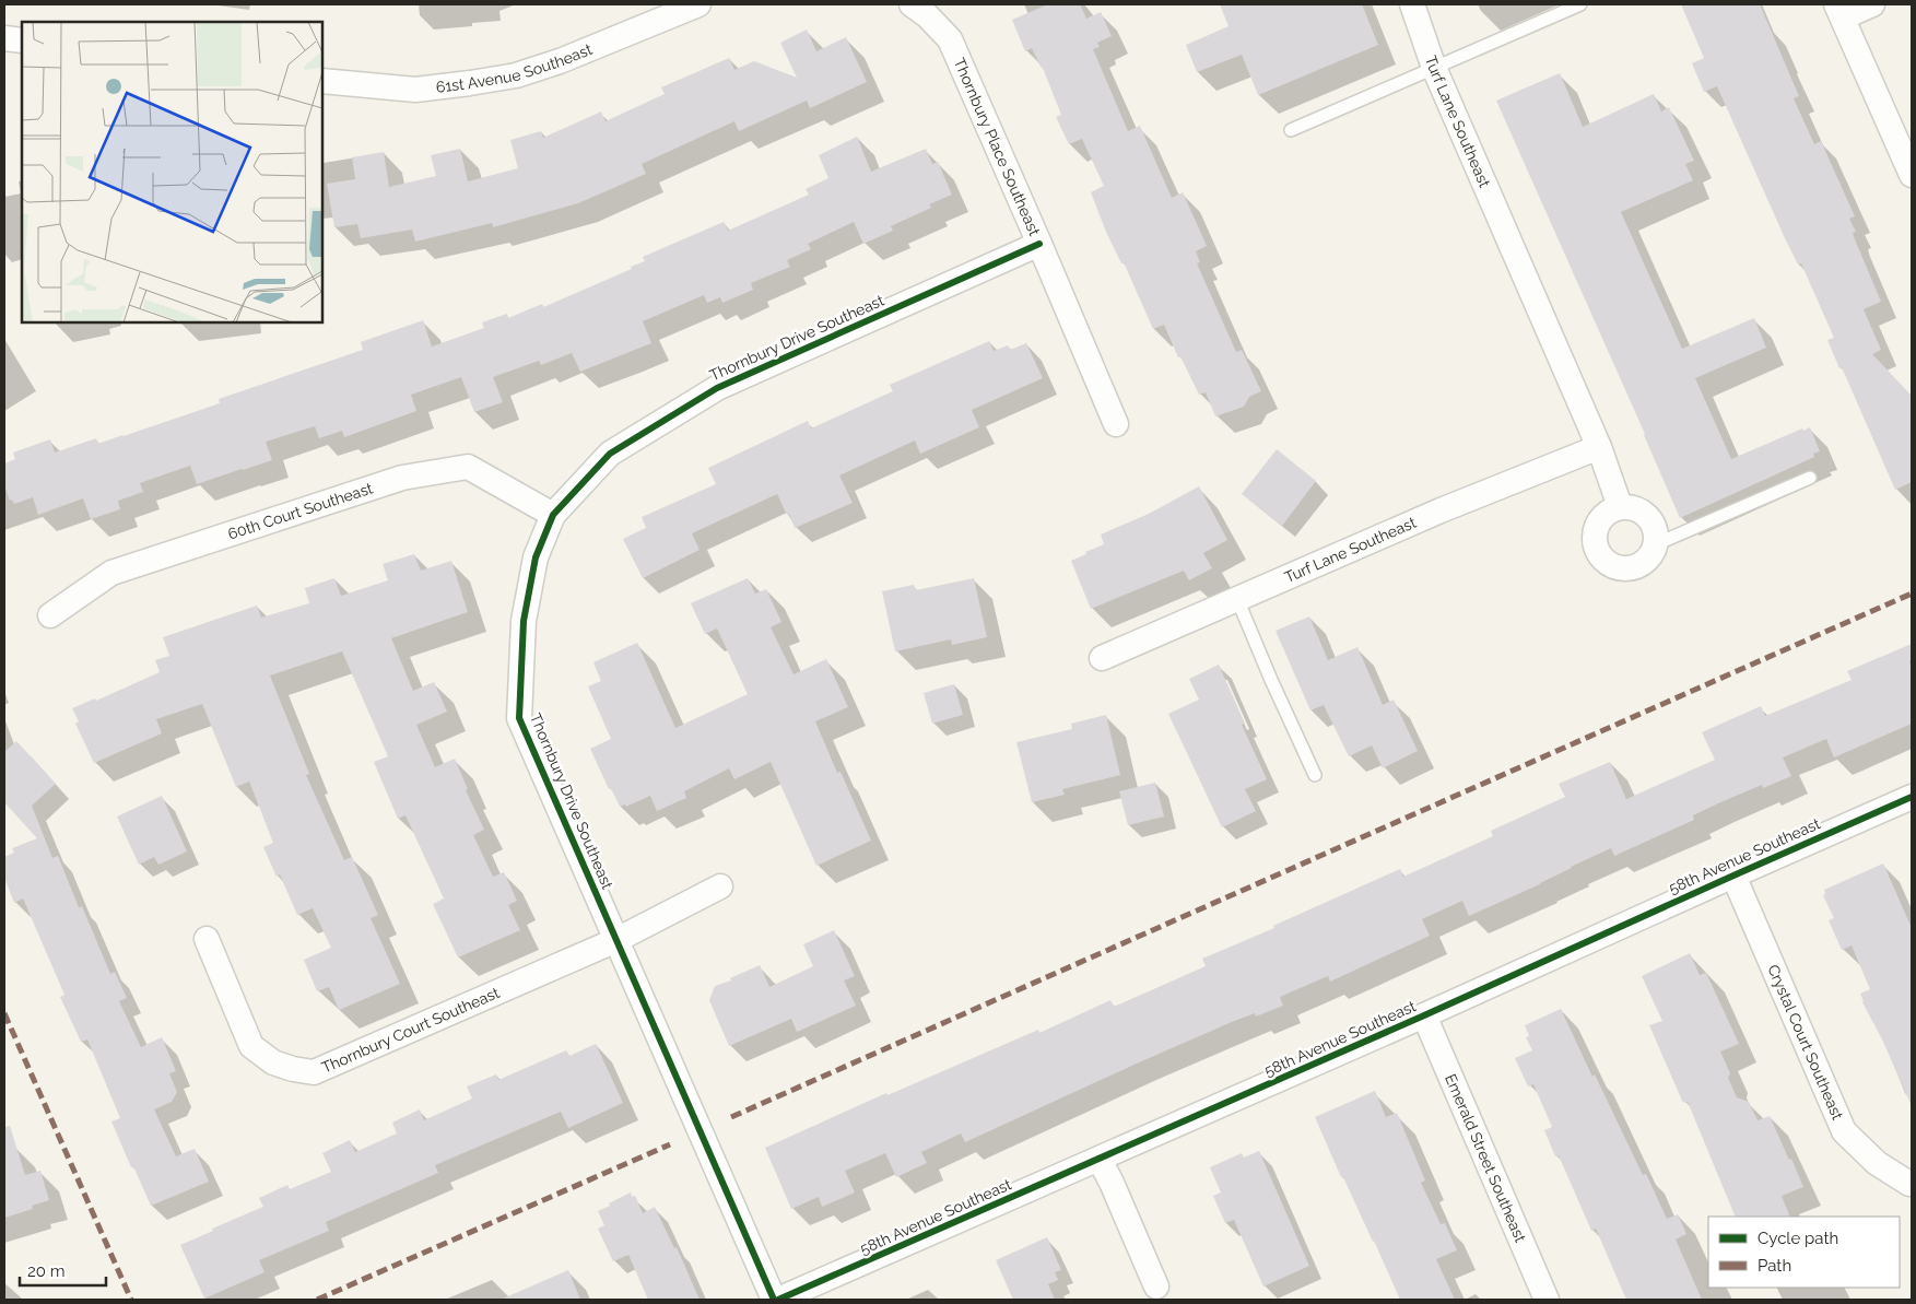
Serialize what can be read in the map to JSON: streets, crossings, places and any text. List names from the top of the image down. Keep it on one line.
{"streets":{"street":["61st Avenue Southeast","Turf Lane Southeast","Thornbury Place Southeast","Thornbury Drive Southeast","60th Court Southeast","58th Avenue Southeast","Thornbury Court Southeast","Crystal Court Southeast","Emerald Street Southeast"]},"crossings":[["Thornbury Place Southeast","Thornbury Drive Southeast"],["Thornbury Drive Southeast","60th Court Southeast"],["Thornbury Drive Southeast","58th Avenue Southeast"],["Thornbury Drive Southeast","Thornbury Court Southeast"],["58th Avenue Southeast","Crystal Court Southeast"],["58th Avenue Southeast","Emerald Street Southeast"]],"legend":["Cycle path","Path"],"scale_bar":"20 m"}
